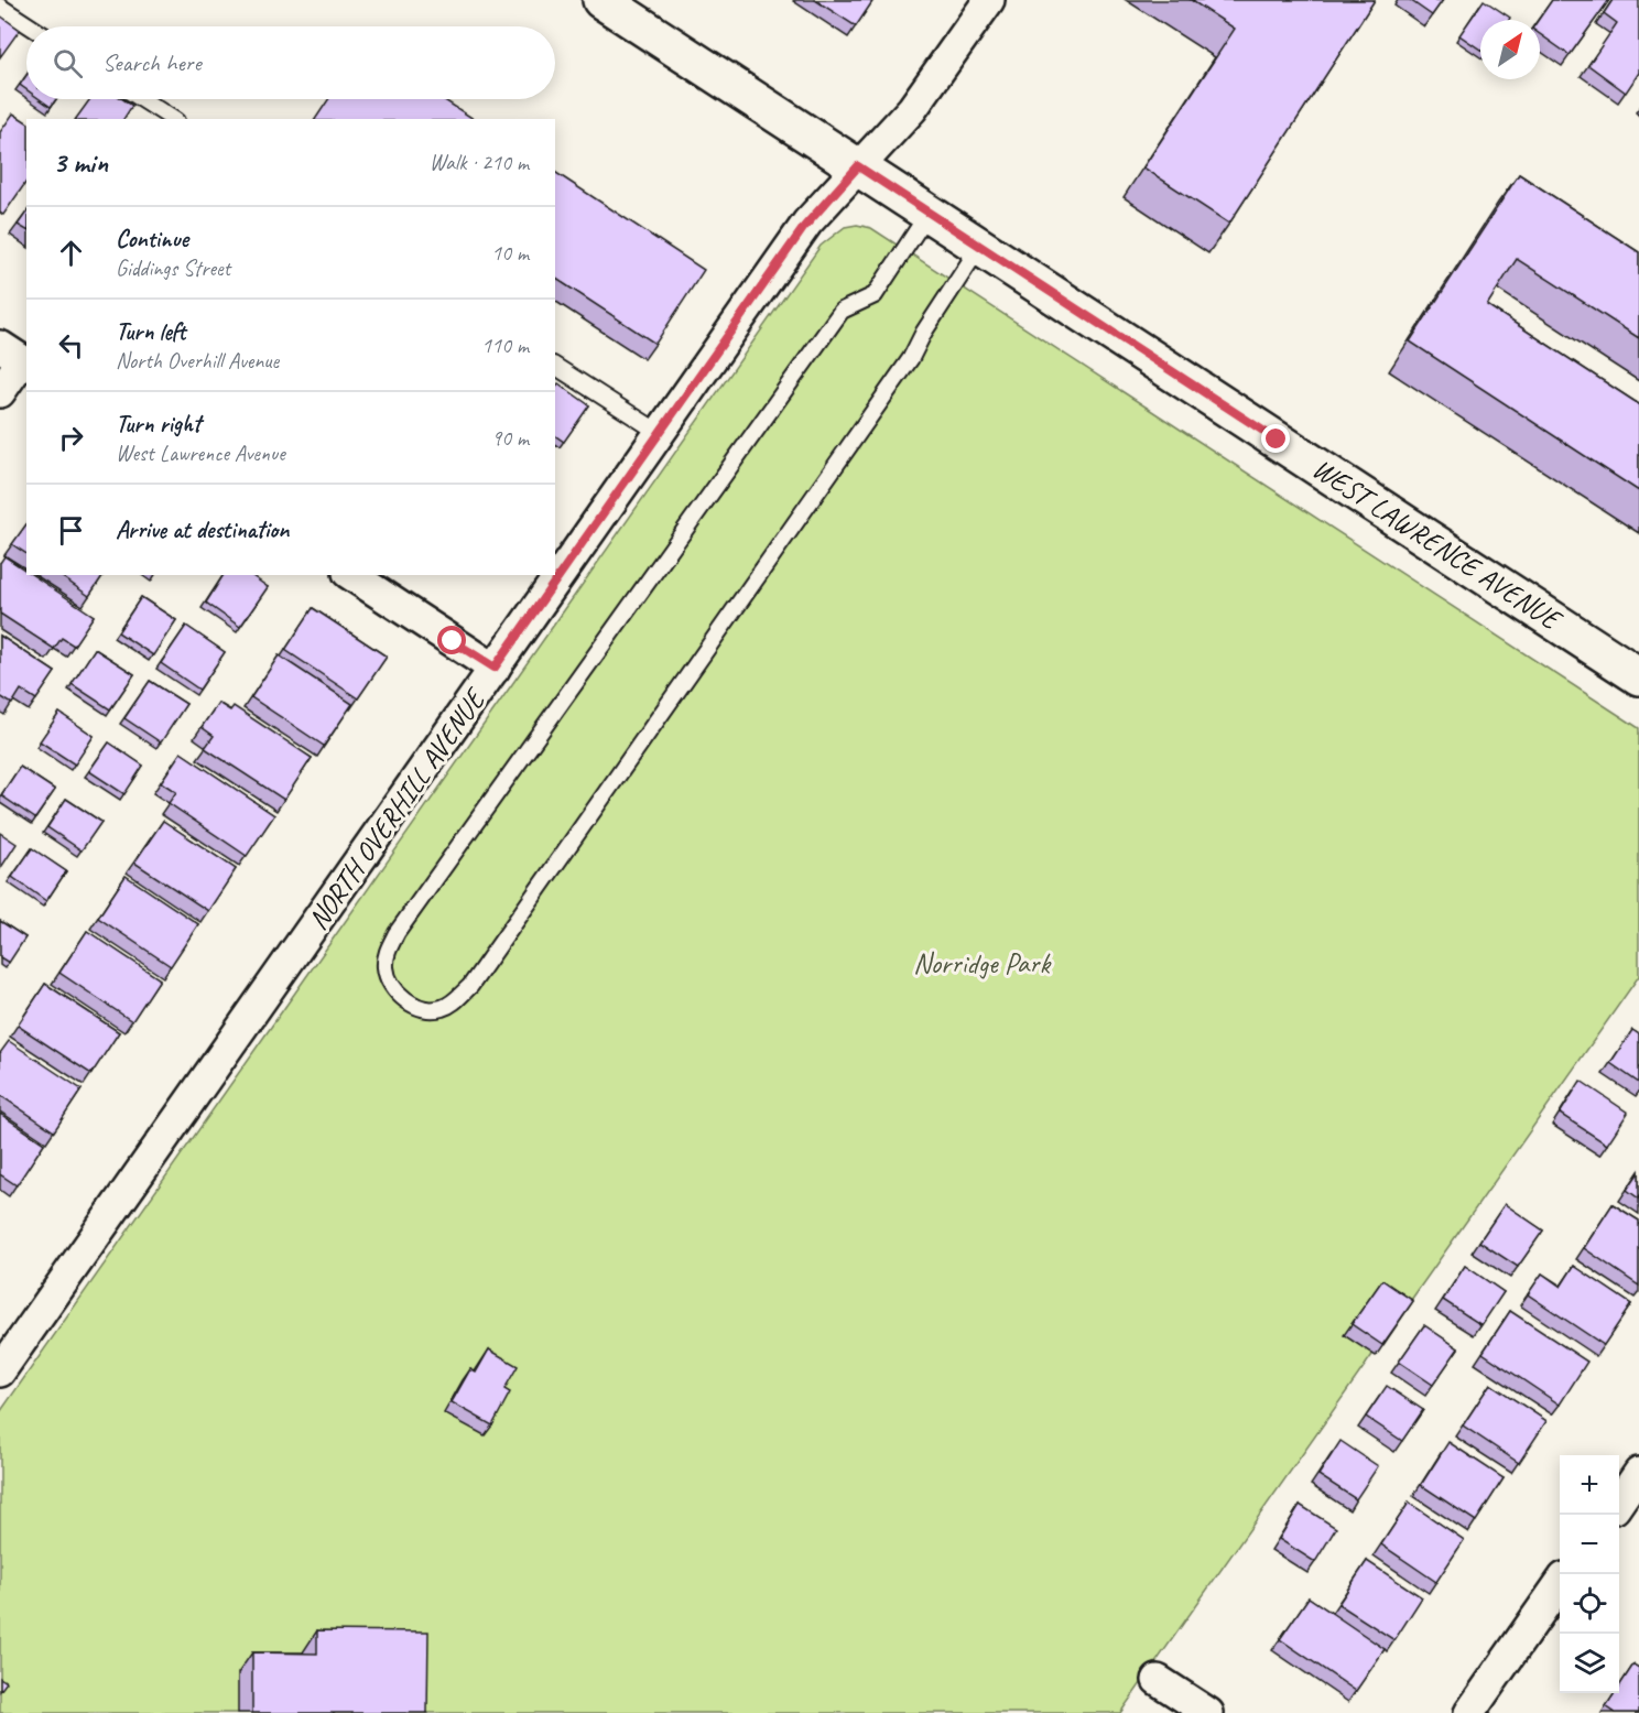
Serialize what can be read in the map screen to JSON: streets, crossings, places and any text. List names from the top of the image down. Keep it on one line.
{"streets":{"main road":["WEST LAWRENCE AVENUE"],"street":["NORTH OVERHILL AVENUE"]},"crossings":[["WEST LAWRENCE AVENUE","NORTH OVERHILL AVENUE"]],"parks":["Norridge Park"],"north":"top right","page":{"search":"Search here","heading":["3 min","Walk · 210 m"],"list":[["Continue","Giddings Street","10 m"],["Turn left","North Overhill Avenue","110 m"],["Turn right","West Lawrence Avenue","90 m"],"Arrive at destination"],"map_buttons":["+","−"]}}
